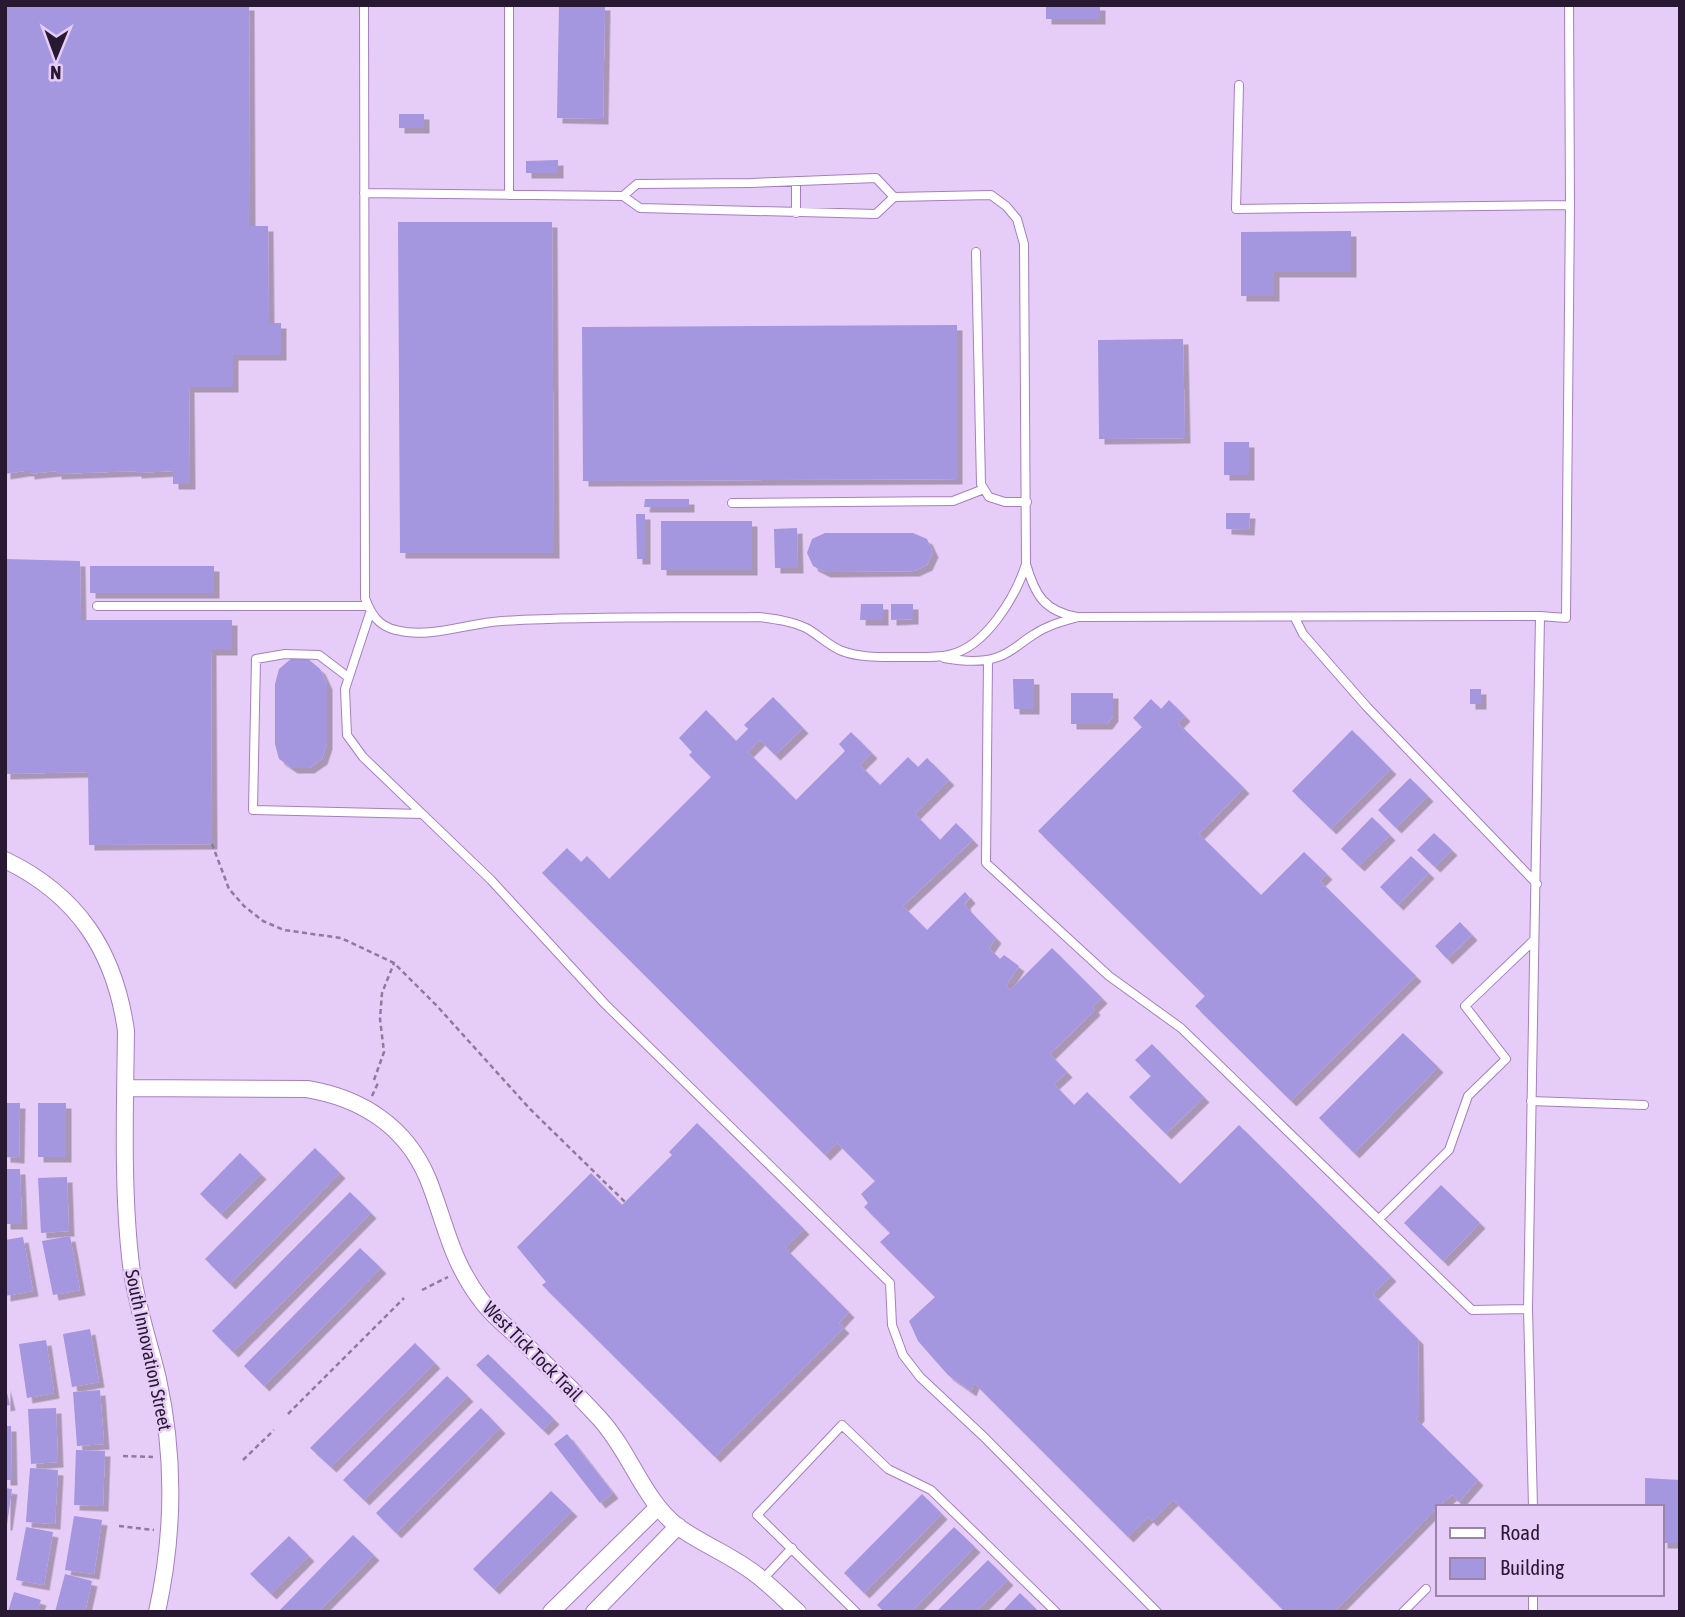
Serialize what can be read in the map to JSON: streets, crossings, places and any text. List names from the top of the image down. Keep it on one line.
{"streets":{"street":["South Innovation Street","West Tick Tock Trail"]},"crossings":[["South Innovation Street","West Tick Tock Trail"]],"legend":["Road","Building"],"north":"bottom"}
